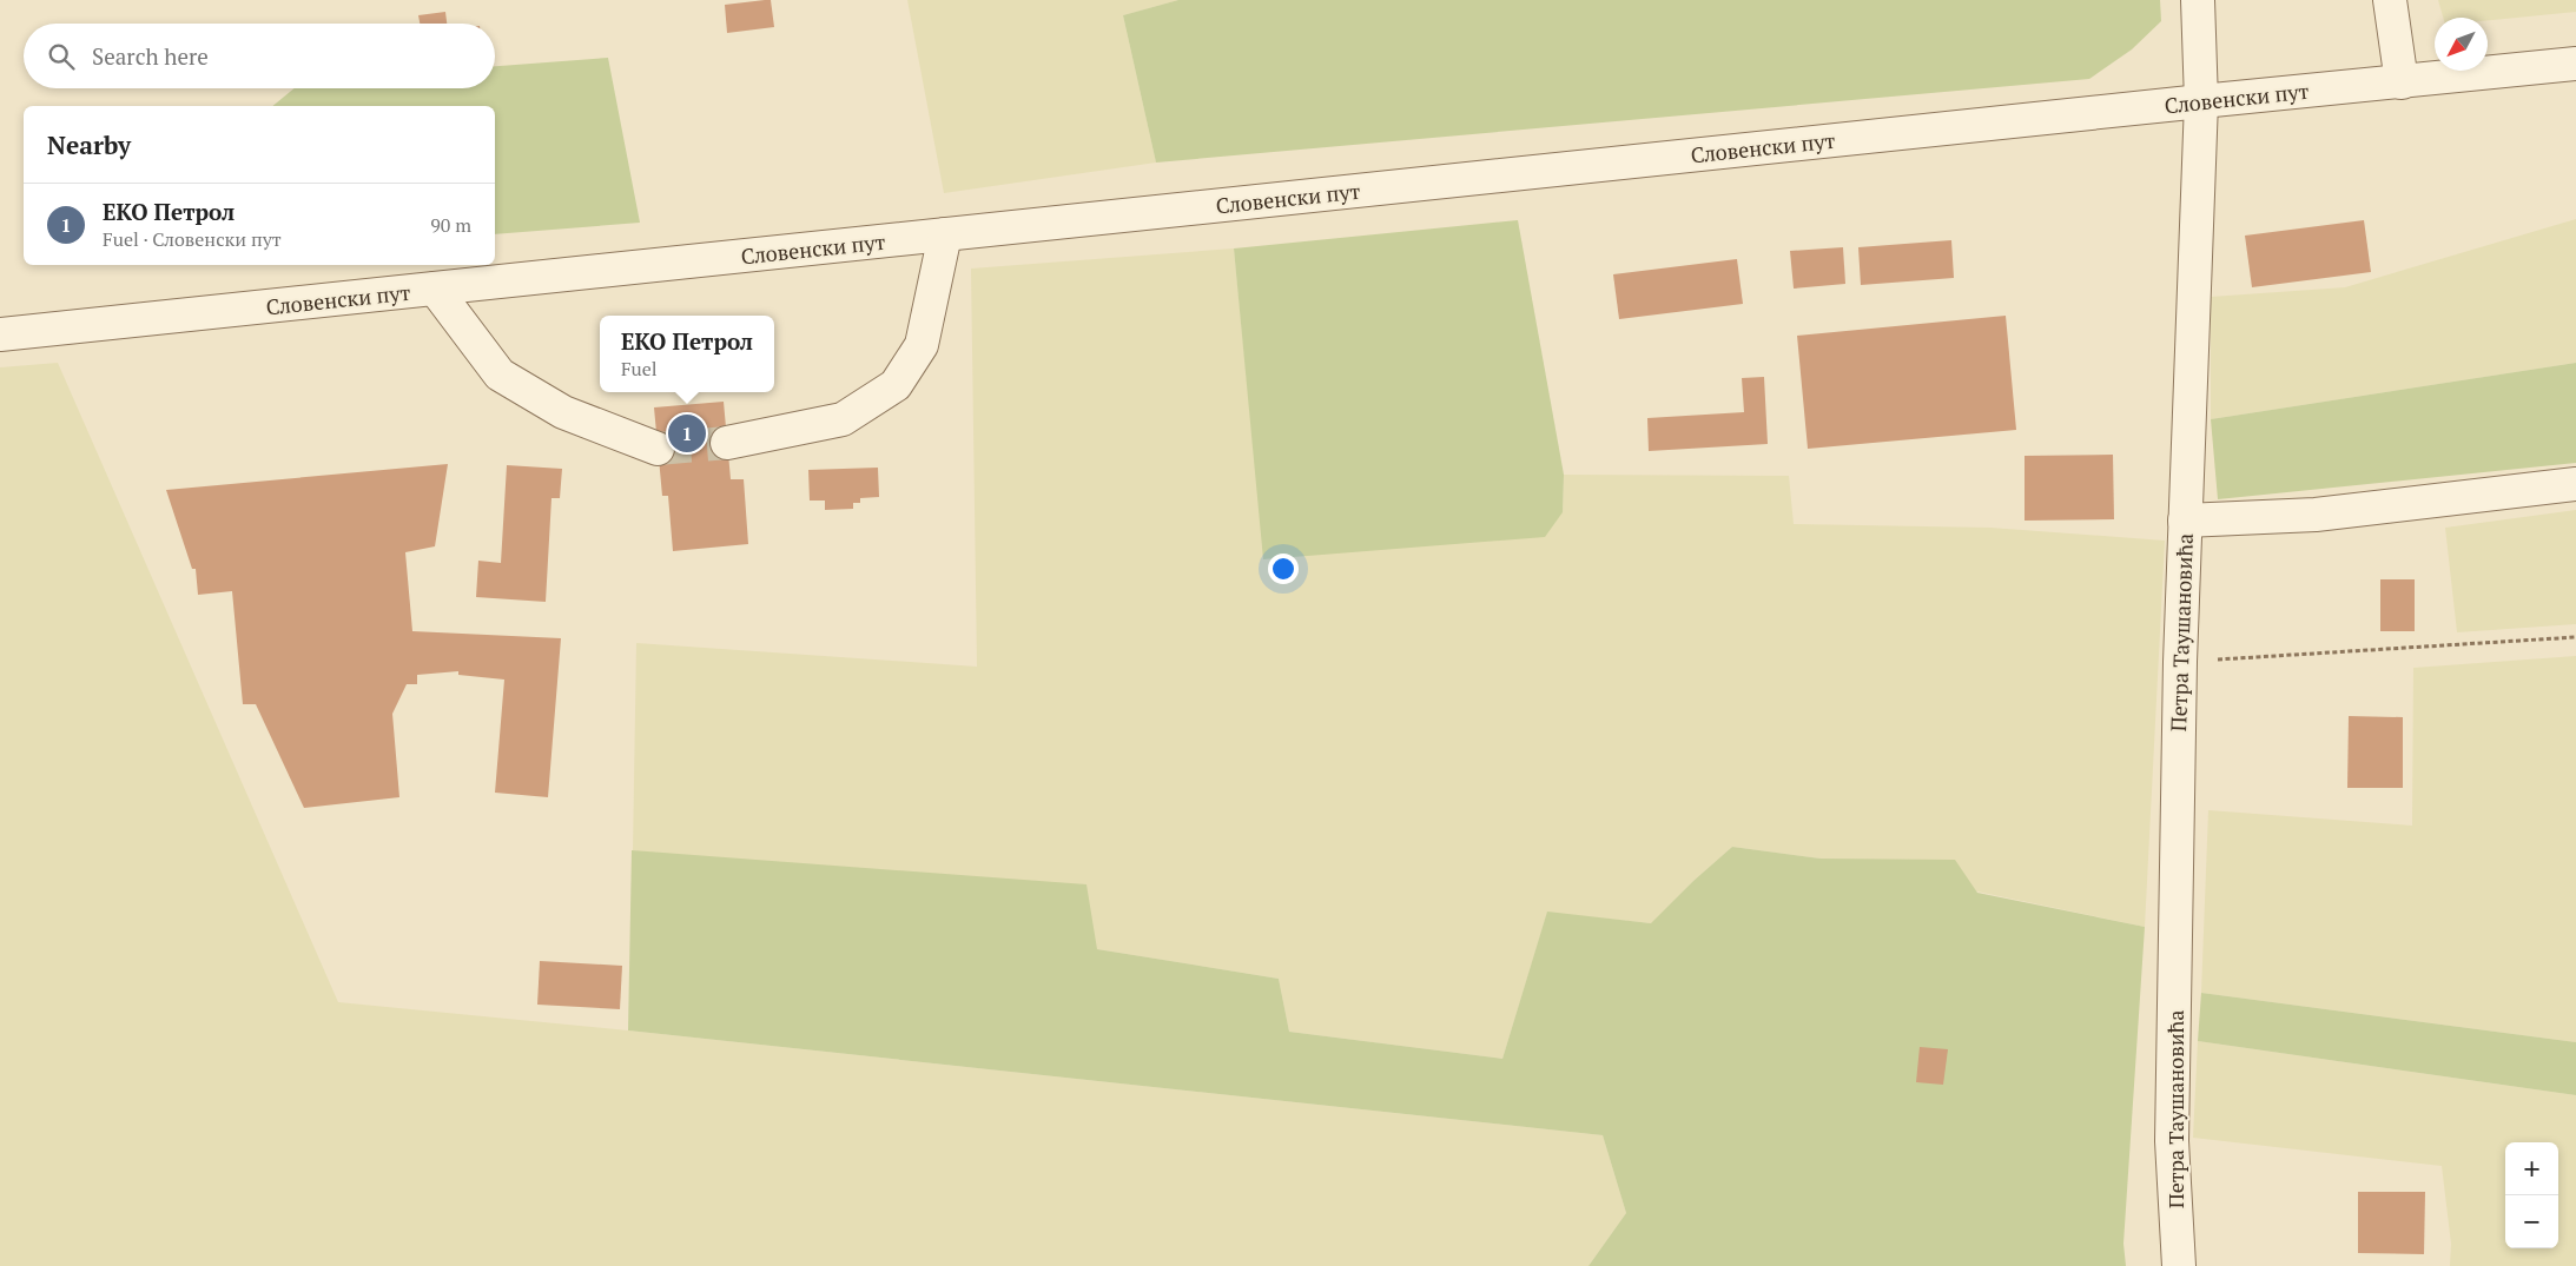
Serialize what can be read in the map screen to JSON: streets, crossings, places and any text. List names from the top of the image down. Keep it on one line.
{"streets":{"street":["Словенски пут","Петра Таушановића"]},"crossings":[["Словенски пут","Петра Таушановића"]],"north":"bottom left","page":{"search":"Search here","heading":"Nearby","list":[{"mark":"1","name":"ЕКО Петрол","note":"Fuel · Словенски пут","value":"90 m"}],"popup":["ЕКО Петрол","Fuel"],"pins":"1","map_buttons":["+","−"]}}
